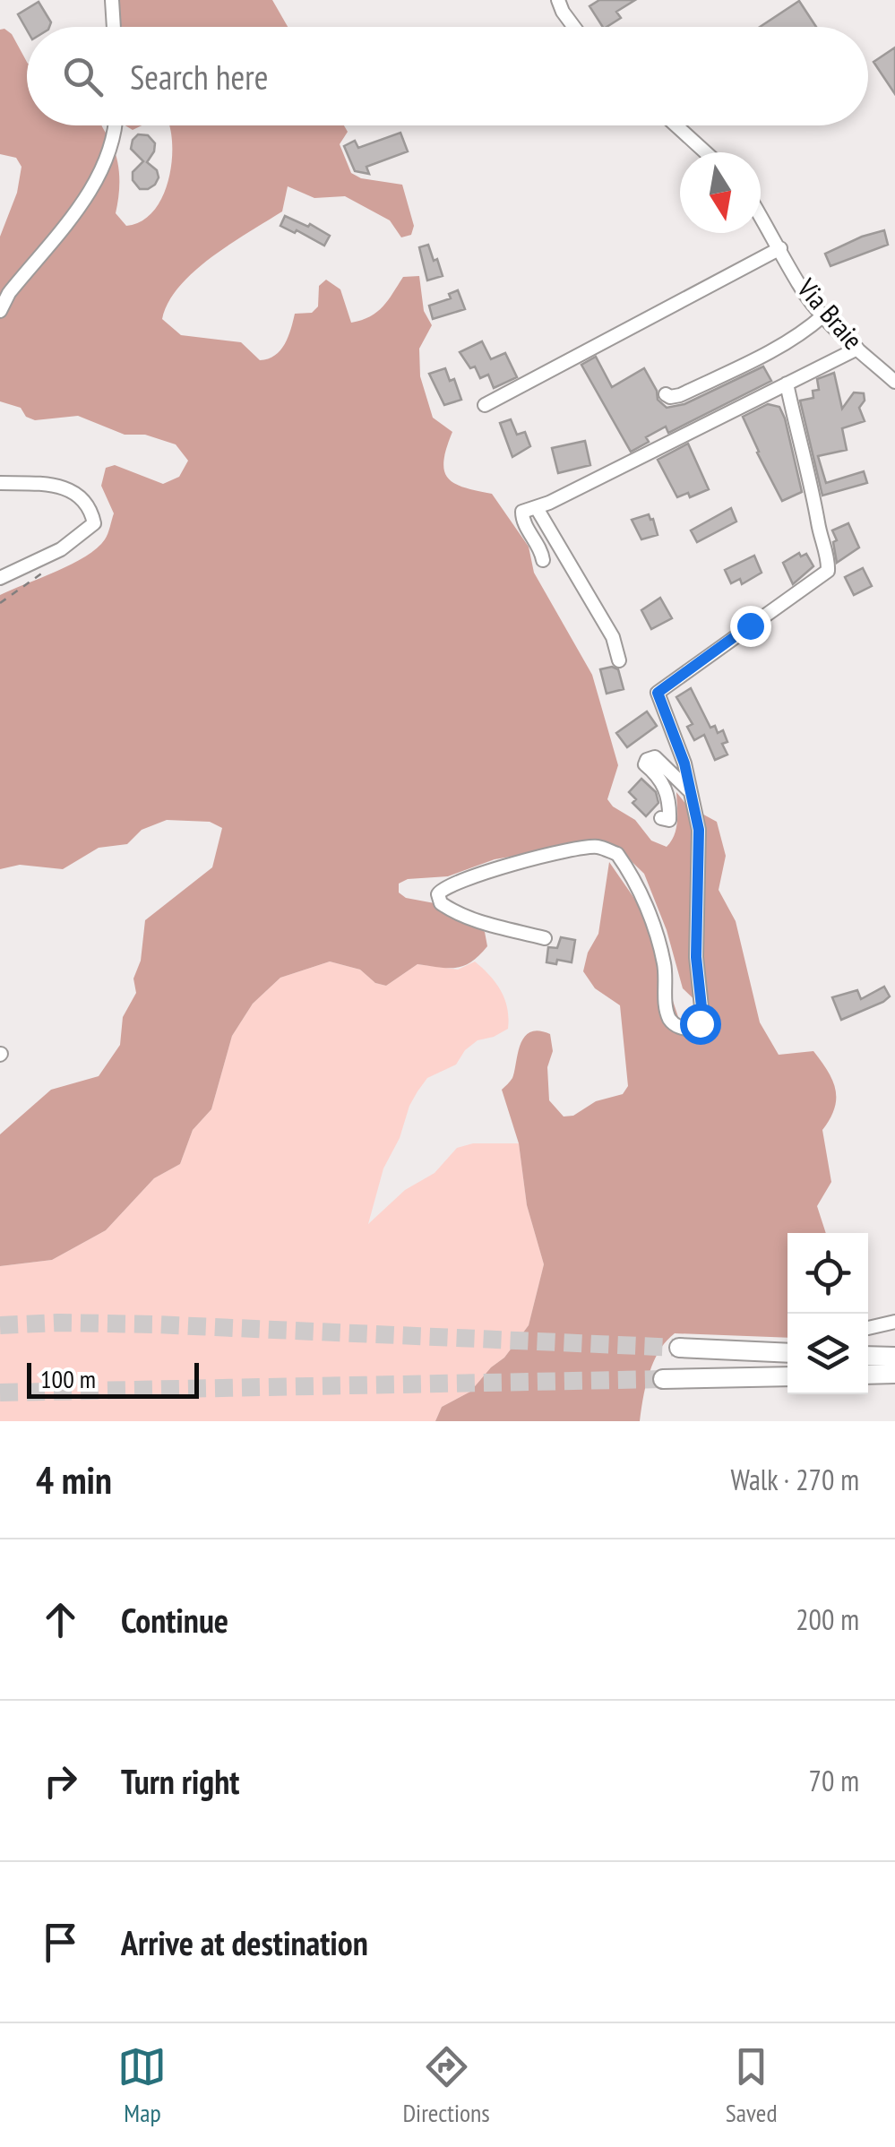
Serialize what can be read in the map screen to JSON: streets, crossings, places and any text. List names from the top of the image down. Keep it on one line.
{"streets":{"street":["Via Braie"]},"scale_bar":"100 m","north":"bottom","page":{"search":"Search here","scale":"100 m","heading":["4 min","Walk · 270 m"],"list":[["Continue","200 m"],["Turn right","70 m"],"Arrive at destination"],"nav":["Map","Directions","Saved"]}}
